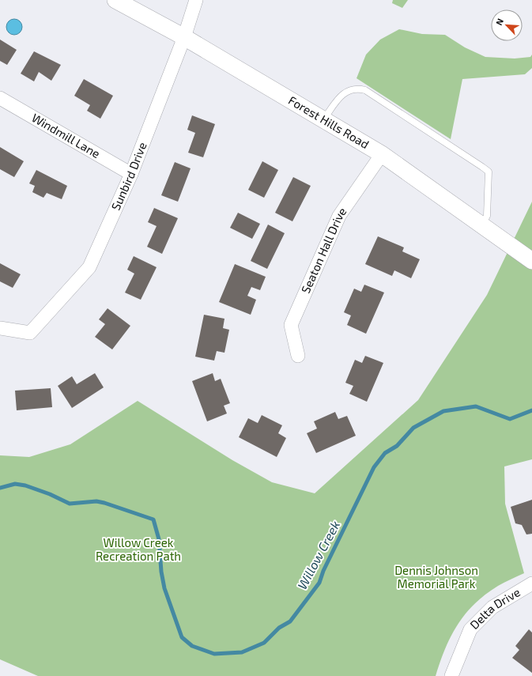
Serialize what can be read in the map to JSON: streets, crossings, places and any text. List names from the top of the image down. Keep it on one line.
{"streets":{"street":["Forest Hills Road","Windmill Lane","Sunbird Drive","Seaton Hall Drive","Delta Drive"]},"crossings":[["Forest Hills Road","Sunbird Drive"],["Forest Hills Road","Seaton Hall Drive"],["Windmill Lane","Sunbird Drive"]],"water":["Willow Creek"],"parks":["Willow Creek Recreation Path","Dennis Johnson Memorial Park"],"north":"top left"}
